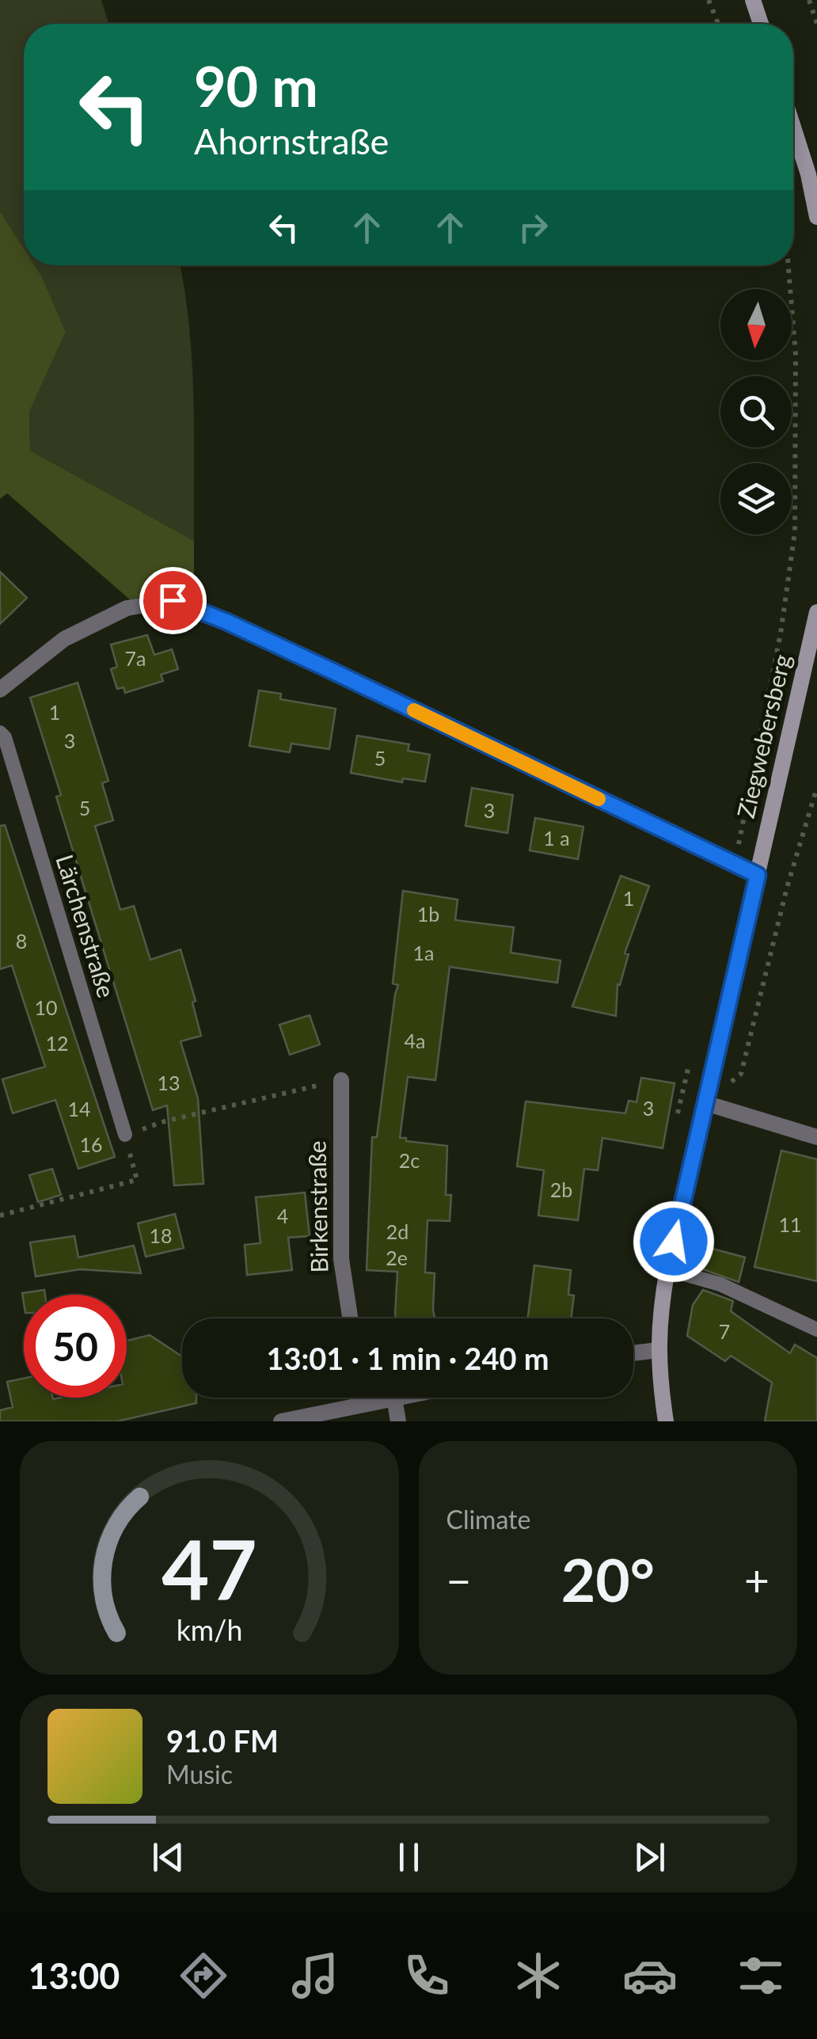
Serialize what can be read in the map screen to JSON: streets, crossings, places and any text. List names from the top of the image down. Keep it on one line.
{"streets":{"main road":["Ziegwebersberg"],"street":["Birkenstraße"],"lane":["Lärchenstraße"]},"house_numbers":["7a","1","3","5","5","3","1 a","1","1b","8","1a","10","4a","12","13","3","14","16","2c","2b","4","11","2d","18","2e","7"],"north":"bottom","page":{"turn":["90 m","Ahornstraße"],"limit":"50","trip":"13:01 · 1 min · 240 m","tile":"Climate","heat":["−","20°","+"],"song":["91.0 FM","Music"],"tabs":"13:00","gauge":["47","km/h"]}}
